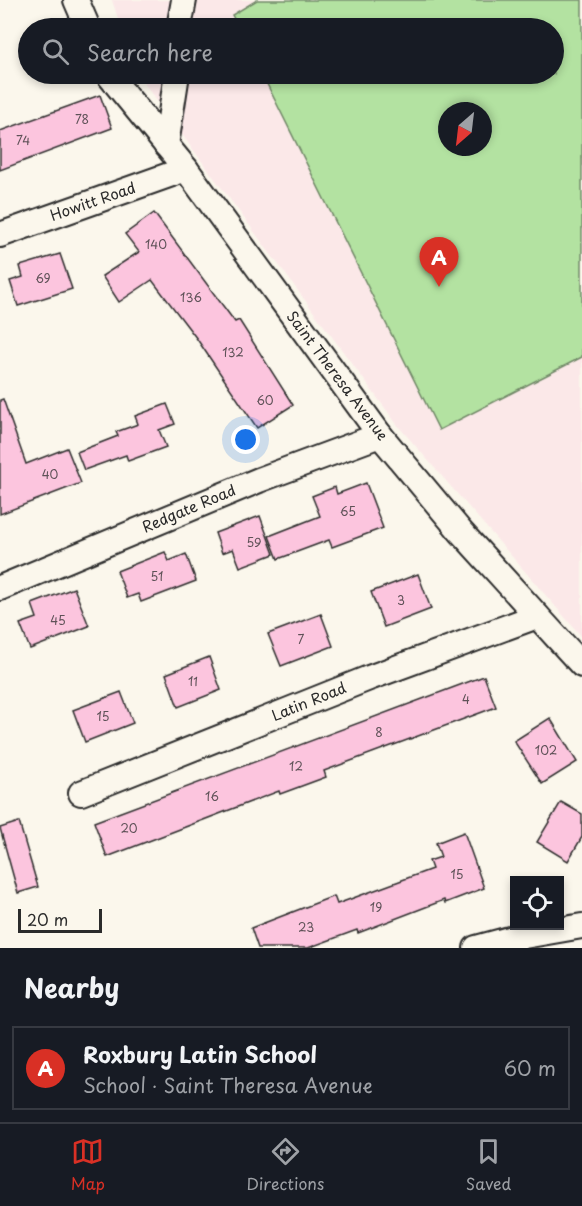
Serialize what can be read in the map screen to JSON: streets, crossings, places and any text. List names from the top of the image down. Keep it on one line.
{"streets":{"street":["Howitt Road","Saint Theresa Avenue","Redgate Road","Latin Road"]},"crossings":[["Howitt Road","Saint Theresa Avenue"],["Saint Theresa Avenue","Redgate Road"],["Saint Theresa Avenue","Latin Road"]],"house_numbers":["78","74","140","69","136","132","60","40","65","59","51","3","45","7","11","4","15","8","102","12","16","20","15","19","23"],"scale_bar":"20 m","north":"bottom left","page":{"search":"Search here","pins":"A","scale":"20 m","heading":"Nearby","list":[{"mark":"A","name":"Roxbury Latin School","note":"School · Saint Theresa Avenue","value":"60 m"}],"nav":["Map","Directions","Saved"]}}
